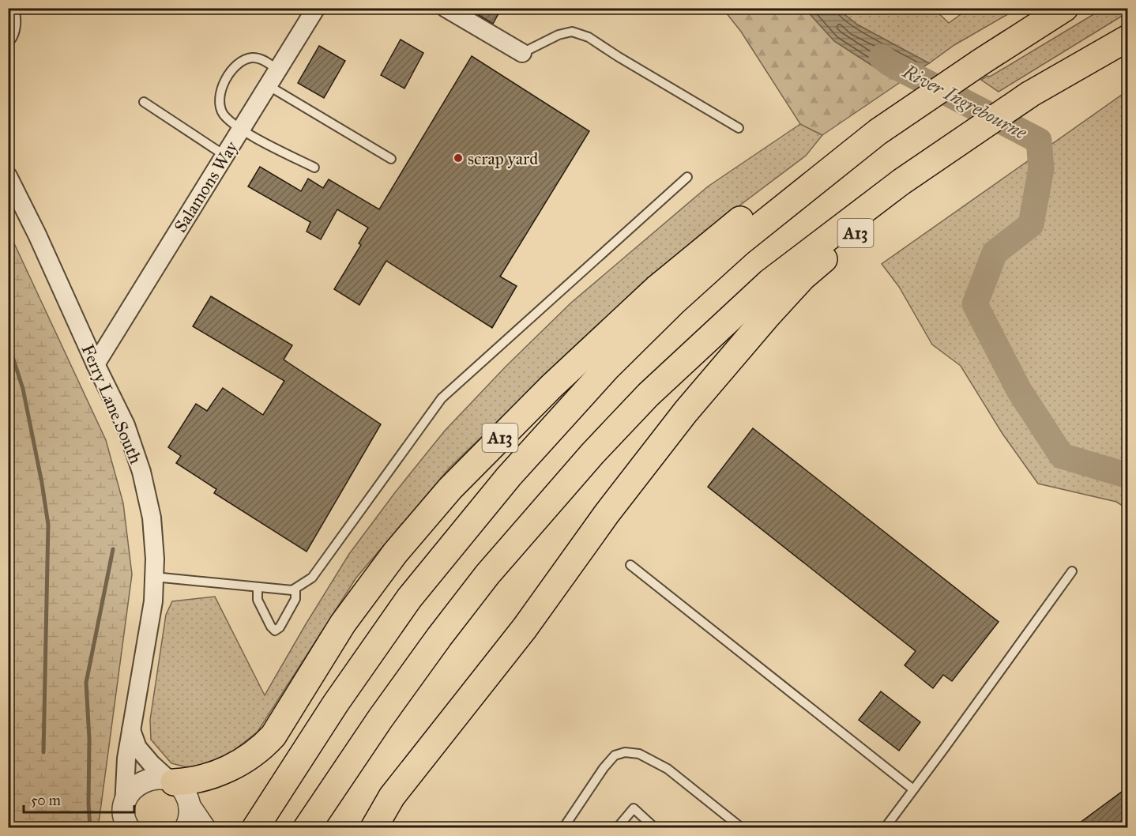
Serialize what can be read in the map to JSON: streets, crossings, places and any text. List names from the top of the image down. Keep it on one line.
{"streets":{"highway":["A13"],"street":["Salamons Way","Ferry Lane South"]},"crossings":[["Salamons Way","Ferry Lane South"]],"water":["River Ingrebourne"],"places":["scrap yard"],"scale_bar":"50 m"}
